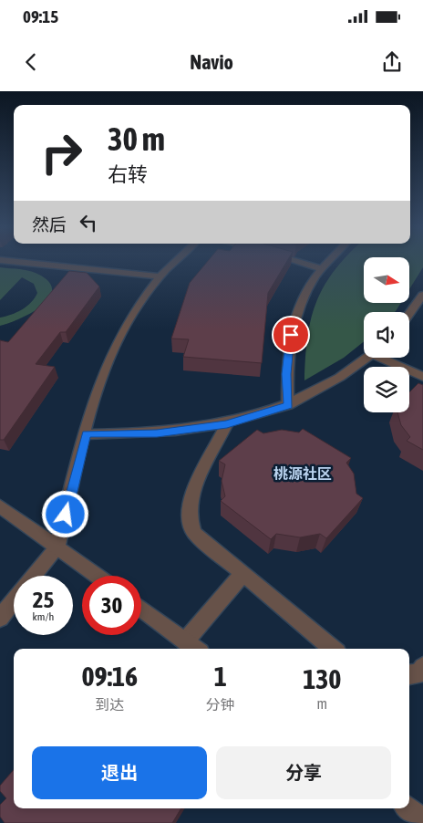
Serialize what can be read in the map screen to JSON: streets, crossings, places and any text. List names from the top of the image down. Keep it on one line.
{"districts":["桃源社区"],"north":"right","page":{"status":"09:15","header":"Navio","turn":["30 m","右转"],"then":"然后","speed":"25 km/h","limit":"30","eta":["09:16","到达","1","分钟","130","m"],"buttons":["退出","分享"]}}
